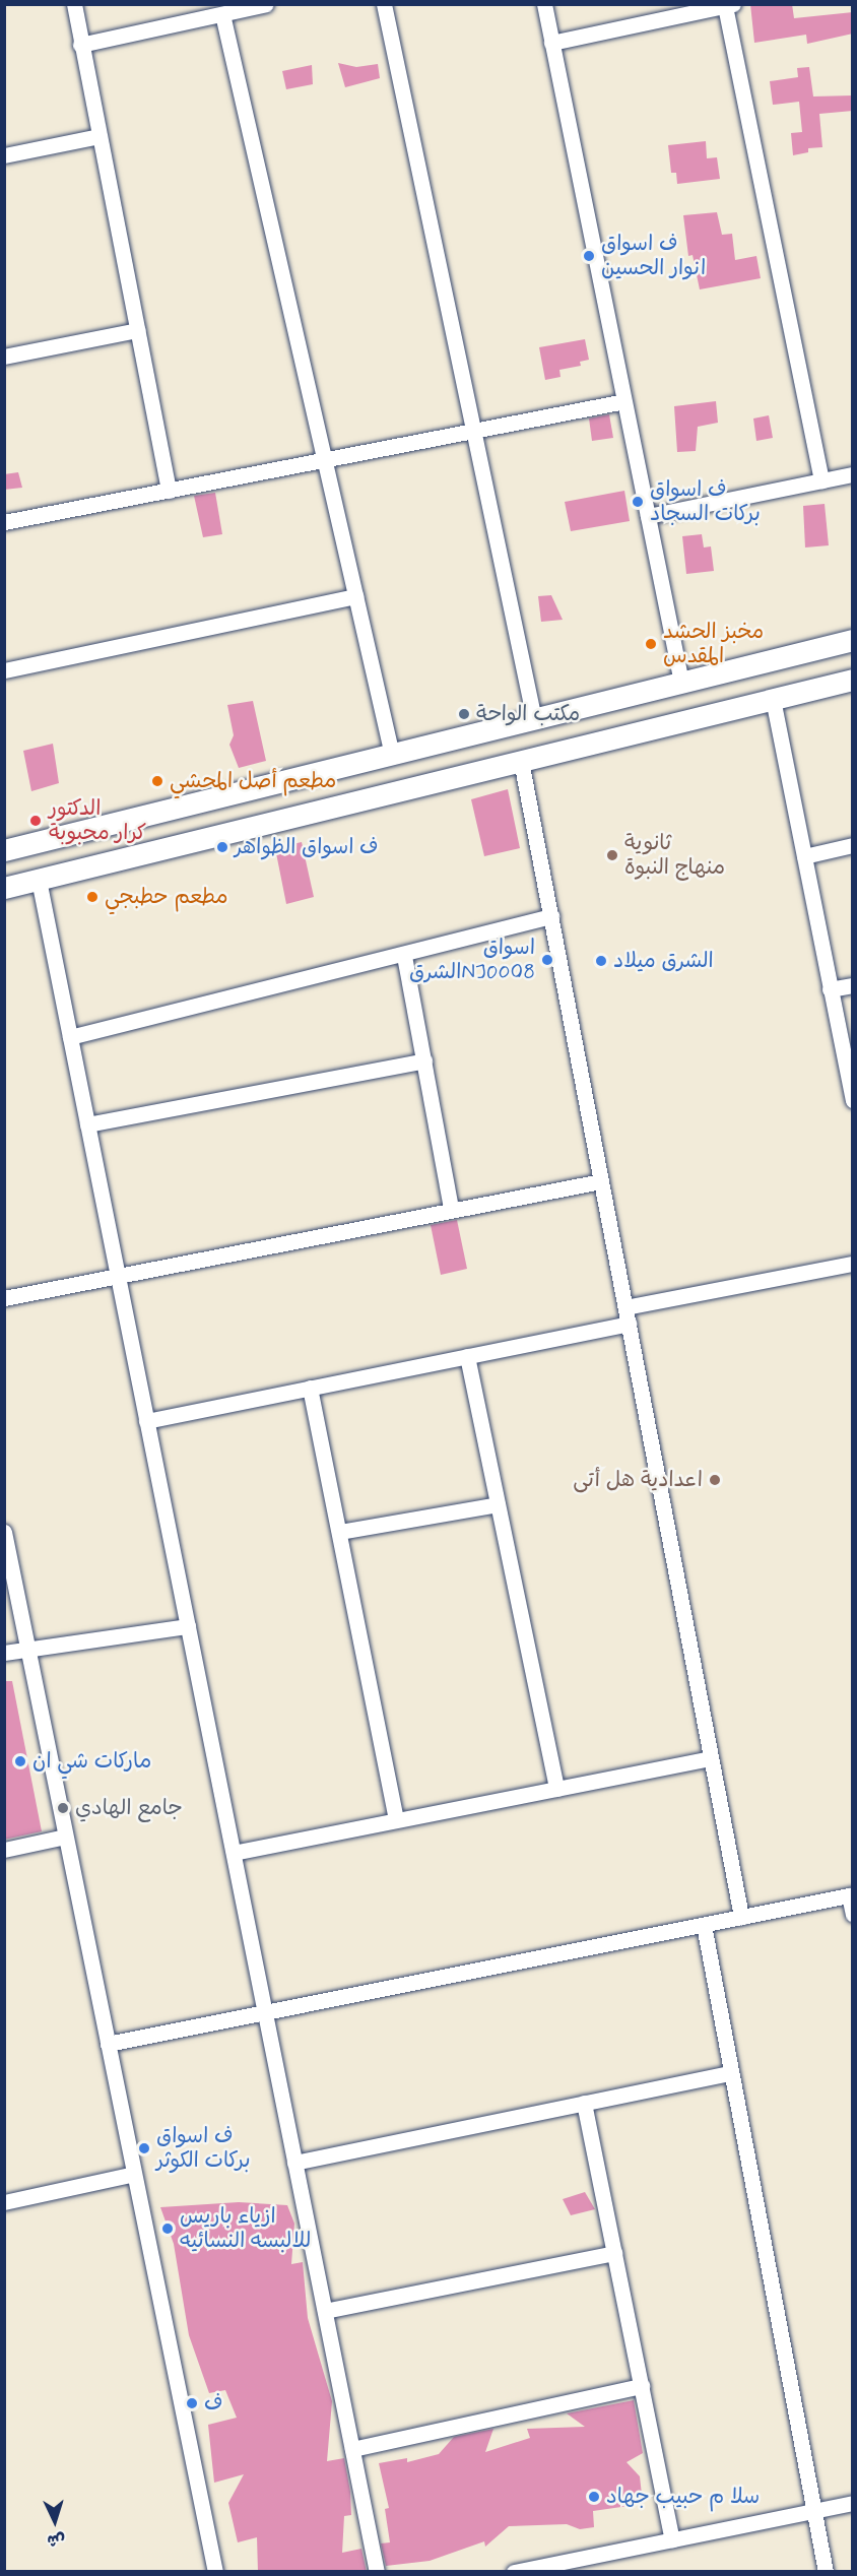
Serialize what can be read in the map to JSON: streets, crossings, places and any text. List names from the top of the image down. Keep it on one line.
{"places":["ف اسواق انوار الحسين","ف اسواق بركات السجاد","مخبز الحشد المقدس","مكتب الواحة","مطعم أصل المحشي","الدكتور كرار محبوبة","ف اسواق الظواهر","ثانوية منهاج النبوة","مطعم حطبجي","اسواق الشرقNJ0008","الشرق ميلاد","اعدادية هل أتى","ماركات شي ان","جامع الهادي","ف اسواق بركات الكوثر","ازياء باريس للالبسه النسائيه","ف","سلا م حبيب جهاد"],"north":"bottom"}
